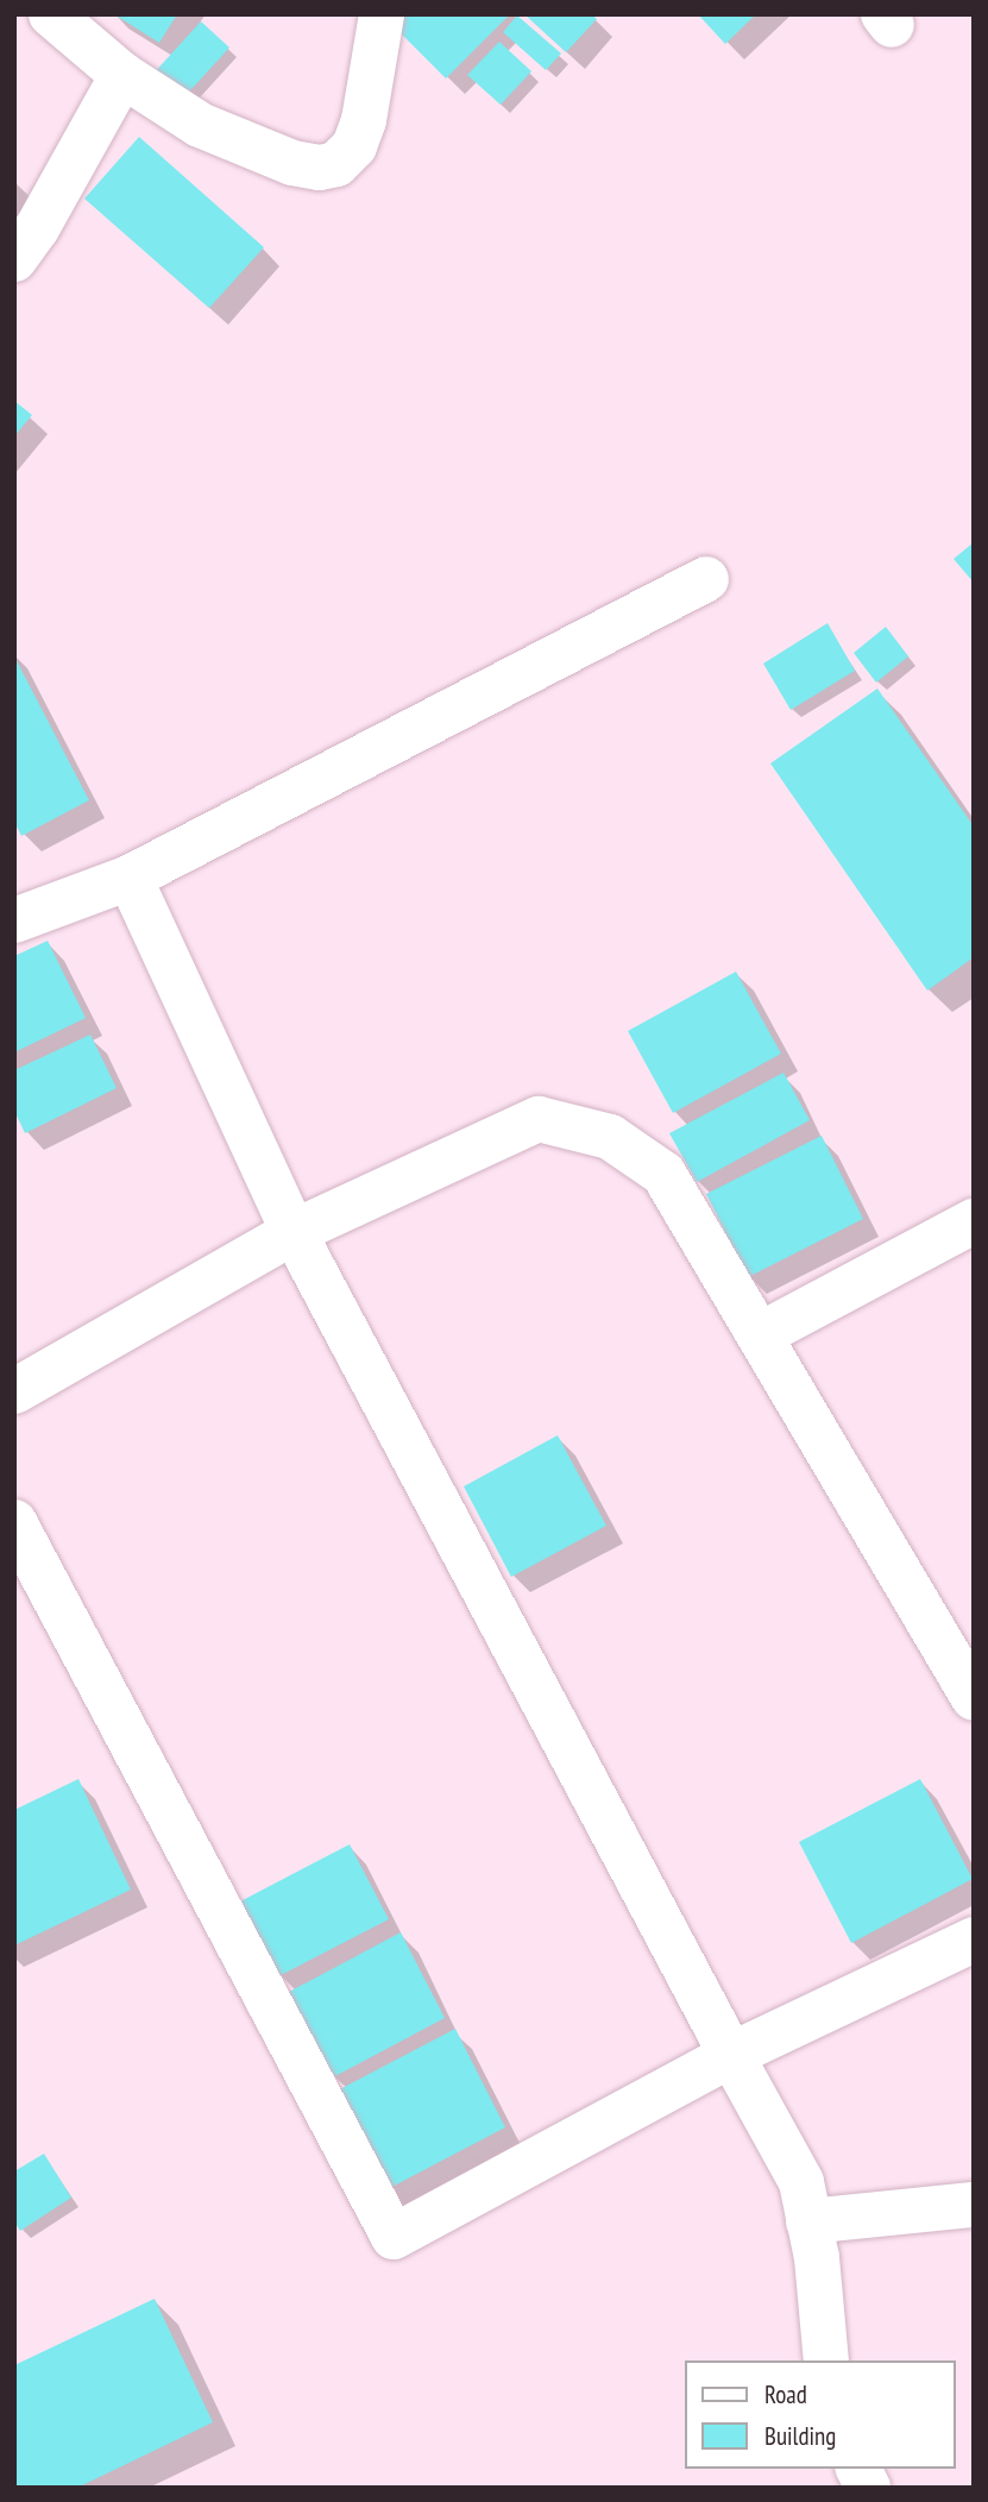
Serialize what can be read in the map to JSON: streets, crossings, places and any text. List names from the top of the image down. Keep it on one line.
{"legend":["Road","Building"]}
